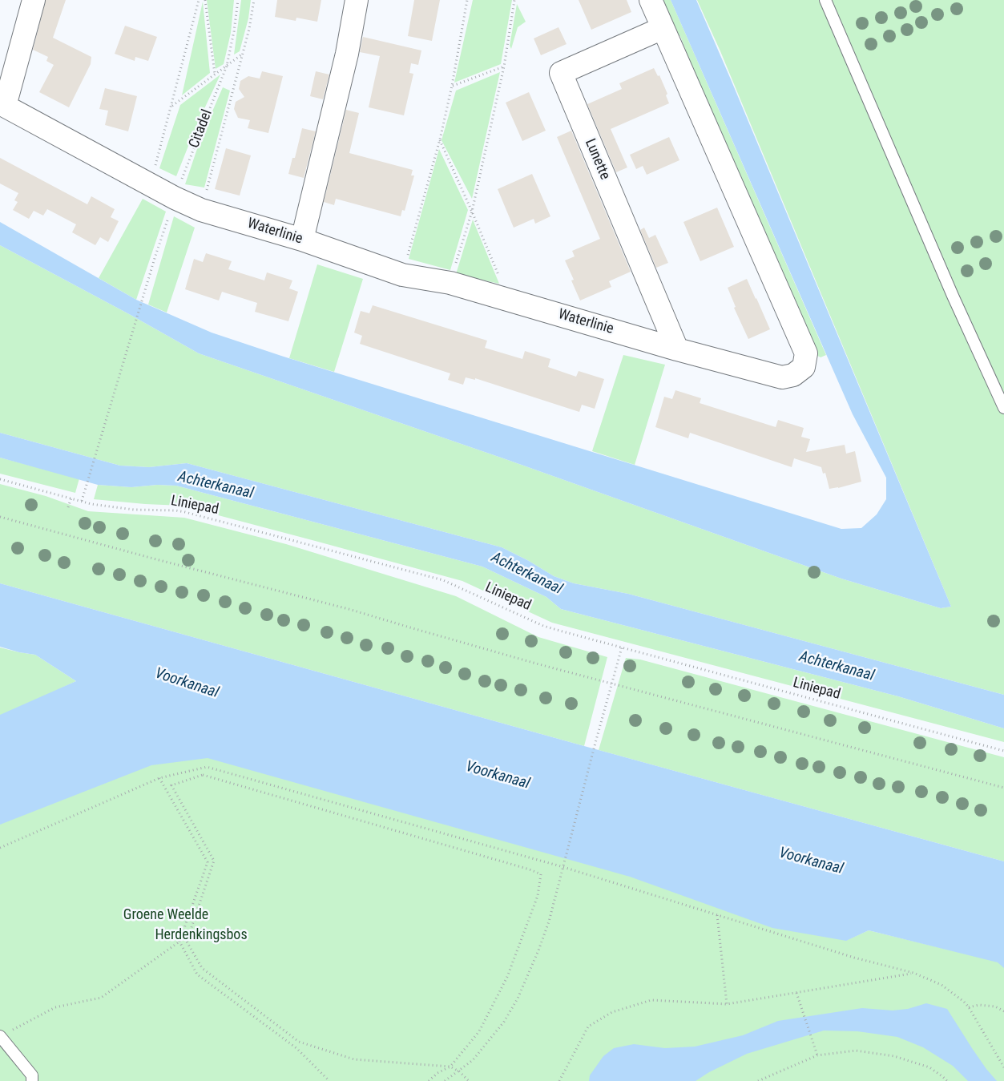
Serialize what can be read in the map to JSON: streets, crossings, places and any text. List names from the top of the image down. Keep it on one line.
{"streets":{"street":["Lunette","Waterlinie"],"path":["Citadel","Liniepad"]},"crossings":[["Citadel","Waterlinie"],["Citadel","Liniepad"],["Lunette","Waterlinie"]],"water":["Achterkanaal","Voorkanaal"],"parks":["Groene Weelde","Herdenkingsbos"]}
